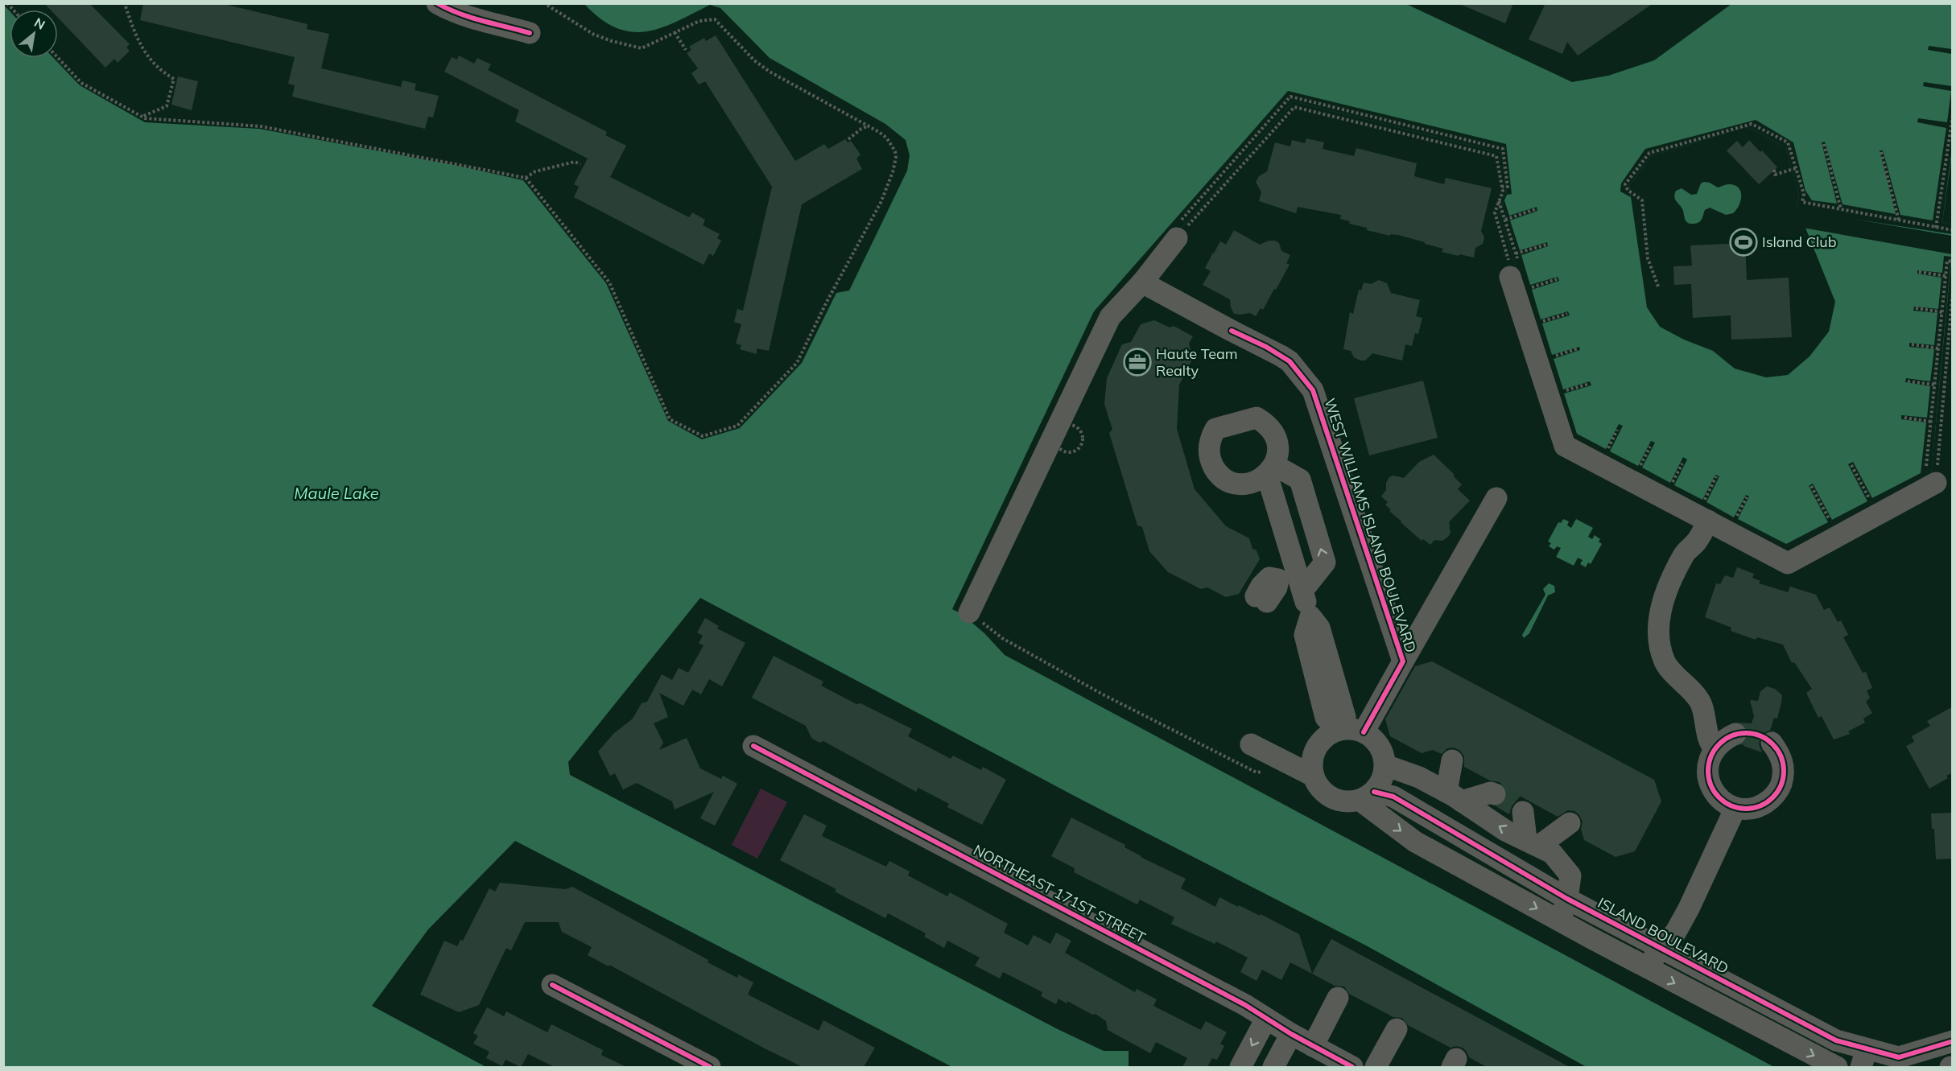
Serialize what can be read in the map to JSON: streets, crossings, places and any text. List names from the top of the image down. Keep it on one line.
{"streets":{"street":["WEST WILLIAMS ISLAND BOULEVARD","NORTHEAST 171ST STREET","ISLAND BOULEVARD"]},"crossings":[["WEST WILLIAMS ISLAND BOULEVARD","ISLAND BOULEVARD"]],"water":["Maule Lake"],"places":{"sports":["Island Club"],"office":["Haute Team Realty"]},"north":"top right"}
